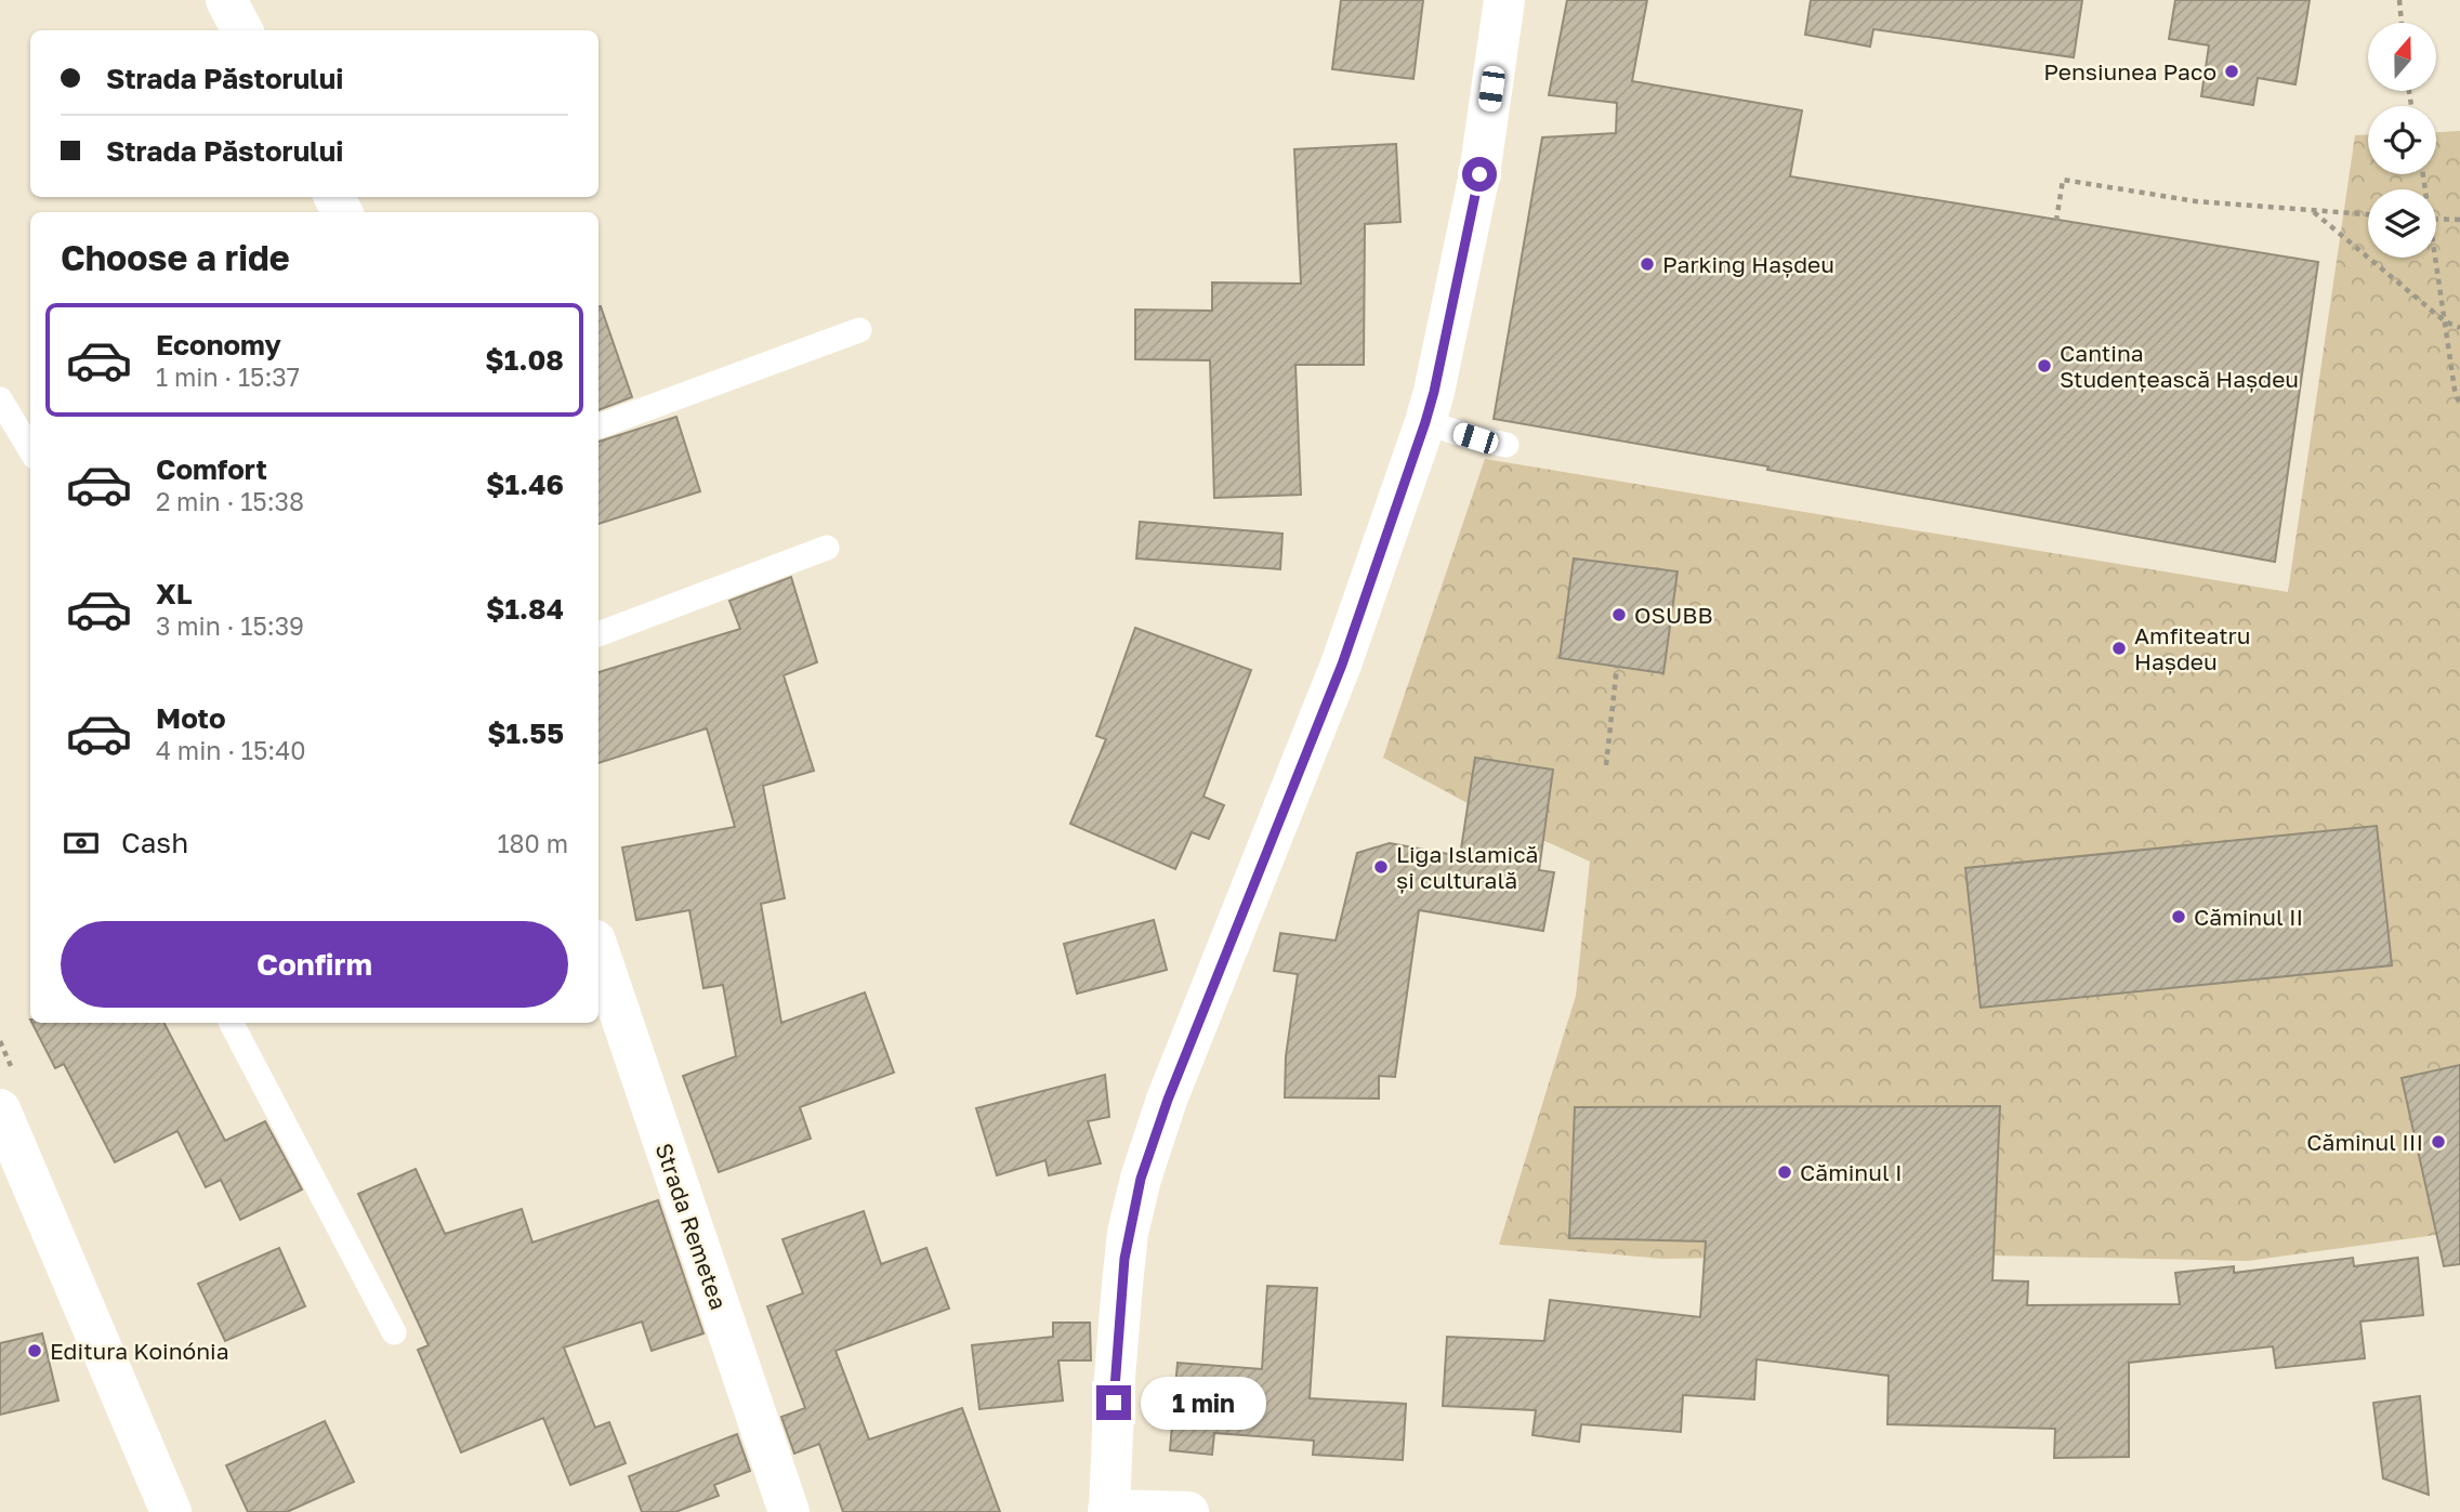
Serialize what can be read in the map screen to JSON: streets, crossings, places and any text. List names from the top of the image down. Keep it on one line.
{"streets":{"street":["Strada Remetea"]},"places":["Pensiunea Paco","Parking Hașdeu","Cantina Studențească Hașdeu","OSUBB","Amfiteatru Hașdeu","Liga Islamică și culturală","Căminul II","Căminul III","Căminul I","Editura Koinónia"],"north":"top","page":{"banner":["Strada Păstorului","Strada Păstorului"],"heading":"Choose a ride","list":[{"name":"Economy","note":"1 min · 15:37","value":"$1.08"},{"name":"Comfort","note":"2 min · 15:38","value":"$1.46"},{"name":"XL","note":"3 min · 15:39","value":"$1.84"},{"name":"Moto","note":"4 min · 15:40","value":"$1.55"}],"pay":["Cash","180 m"],"buttons":"Confirm","bubble":"1 min"}}
